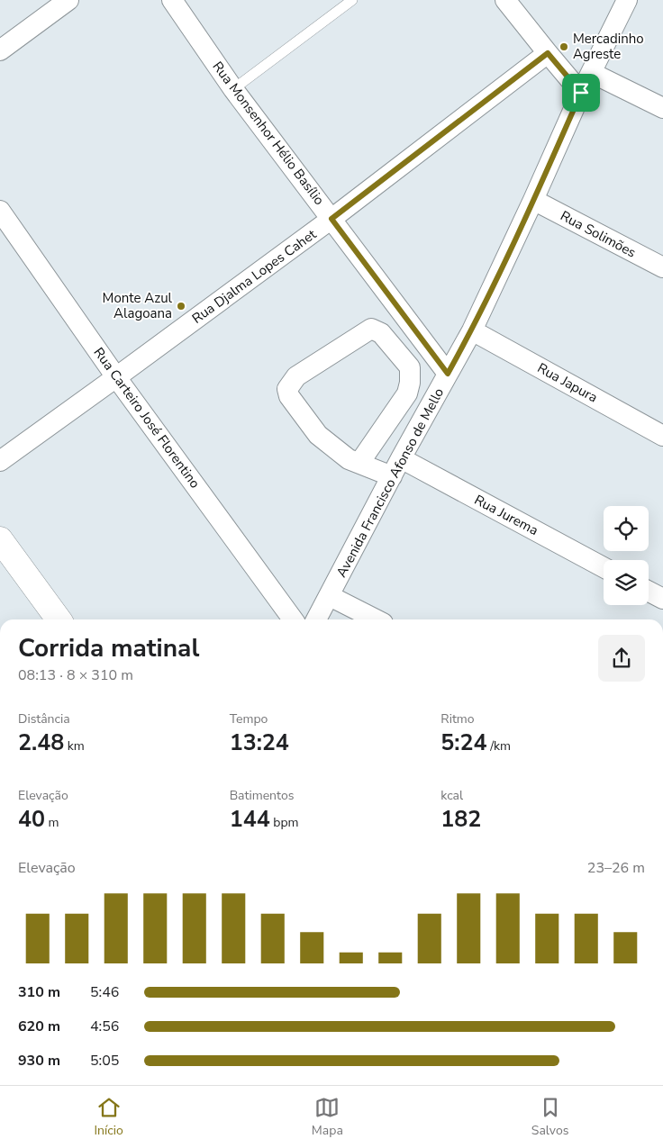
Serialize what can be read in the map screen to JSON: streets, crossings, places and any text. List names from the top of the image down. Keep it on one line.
{"streets":{"street":["Rua Monsenhor Hélio Basílio","Rua Solimões","Rua Djalma Lopes Cahet","Rua Japura","Rua Carteiro José Florentino","Avenida Francisco Afonso de Mello","Rua Jurema"]},"crossings":[["Rua Monsenhor Hélio Basílio","Rua Djalma Lopes Cahet"],["Rua Monsenhor Hélio Basílio","Avenida Francisco Afonso de Mello"],["Rua Solimões","Avenida Francisco Afonso de Mello"],["Rua Djalma Lopes Cahet","Rua Carteiro José Florentino"],["Rua Japura","Avenida Francisco Afonso de Mello"],["Avenida Francisco Afonso de Mello","Rua Jurema"]],"places":["Mercadinho Agreste","Monte Azul Alagoana"],"page":{"heading":["Corrida matinal","08:13 · 8 × 310 m"],"stats":[["Distância","2.48 km"],["Tempo","13:24"],["Ritmo","5:24 /km"],["Elevação","40 m"],["Batimentos","144 bpm"],["kcal","182"]],"chart":["Elevação","23–26 m"],"list":[{"name":"310 m","note":"5:46"},{"name":"620 m","note":"4:56"},{"name":"930 m","note":"5:05"}],"tabs":["Início","Mapa","Salvos"]}}
